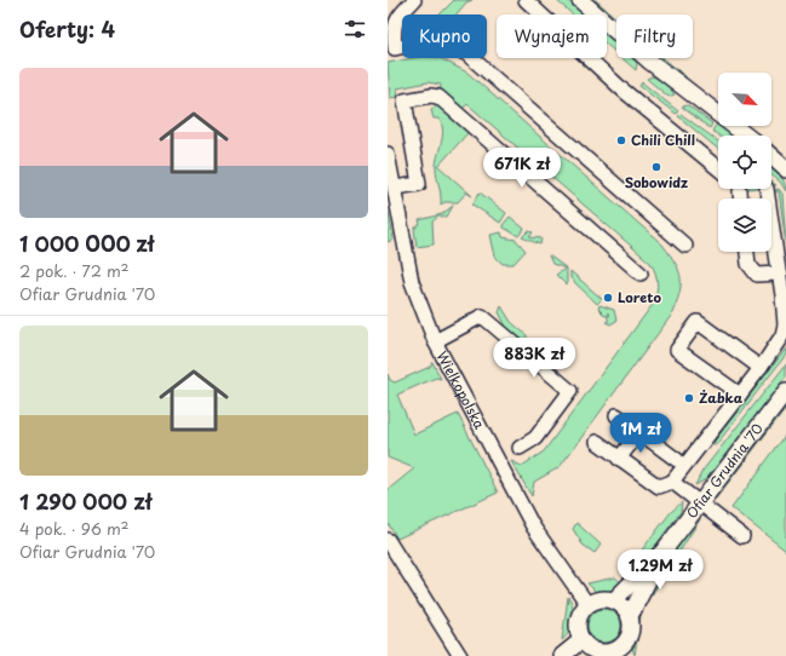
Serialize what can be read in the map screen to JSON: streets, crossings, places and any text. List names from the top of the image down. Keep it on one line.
{"streets":{"street":["Wielkopolska","Ofiar Grudnia '70"]},"crossings":[["Wielkopolska","Ofiar Grudnia '70"]],"places":["Chili Chill","Sobowidz","Loreto","Żabka"],"north":"bottom right","page":{"heading":"Oferty: 4","chip":["Kupno","Wynajem","Filtry"],"list":[{"name":"1 000 000 zł","note":"2 pok. · 72 m² · Ofiar Grudnia '70"},{"name":"1 290 000 zł","note":"4 pok. · 96 m² · Ofiar Grudnia '70"}],"price":["671K zł","883K zł","1M zł","1.29M zł"]}}
